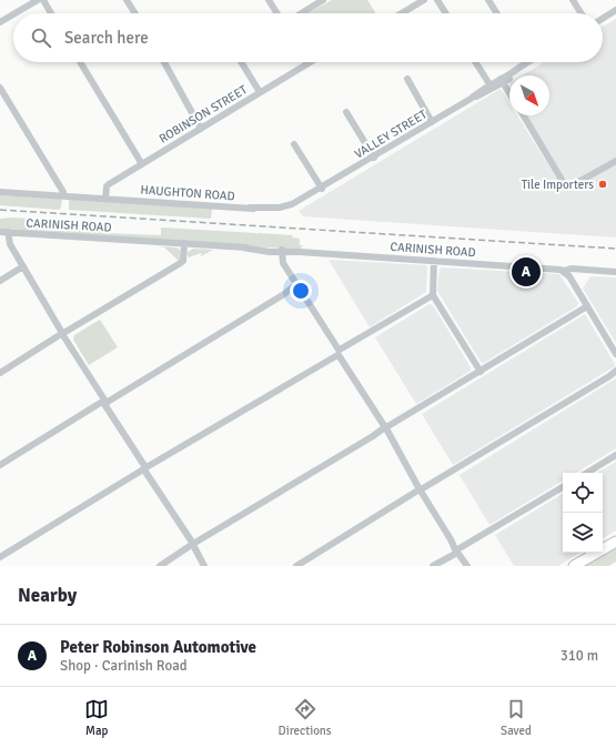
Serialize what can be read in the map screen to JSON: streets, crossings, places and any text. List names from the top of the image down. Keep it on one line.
{"streets":{"street":["ROBINSON STREET","VALLEY STREET","HAUGHTON ROAD","CARINISH ROAD"]},"crossings":[["ROBINSON STREET","HAUGHTON ROAD"],["VALLEY STREET","HAUGHTON ROAD"]],"places":["Tile Importers"],"north":"bottom right","page":{"search":"Search here","pins":"A","heading":"Nearby","list":[{"mark":"A","name":"Peter Robinson Automotive","note":"Shop · Carinish Road","value":"310 m"}],"nav":["Map","Directions","Saved"]}}
